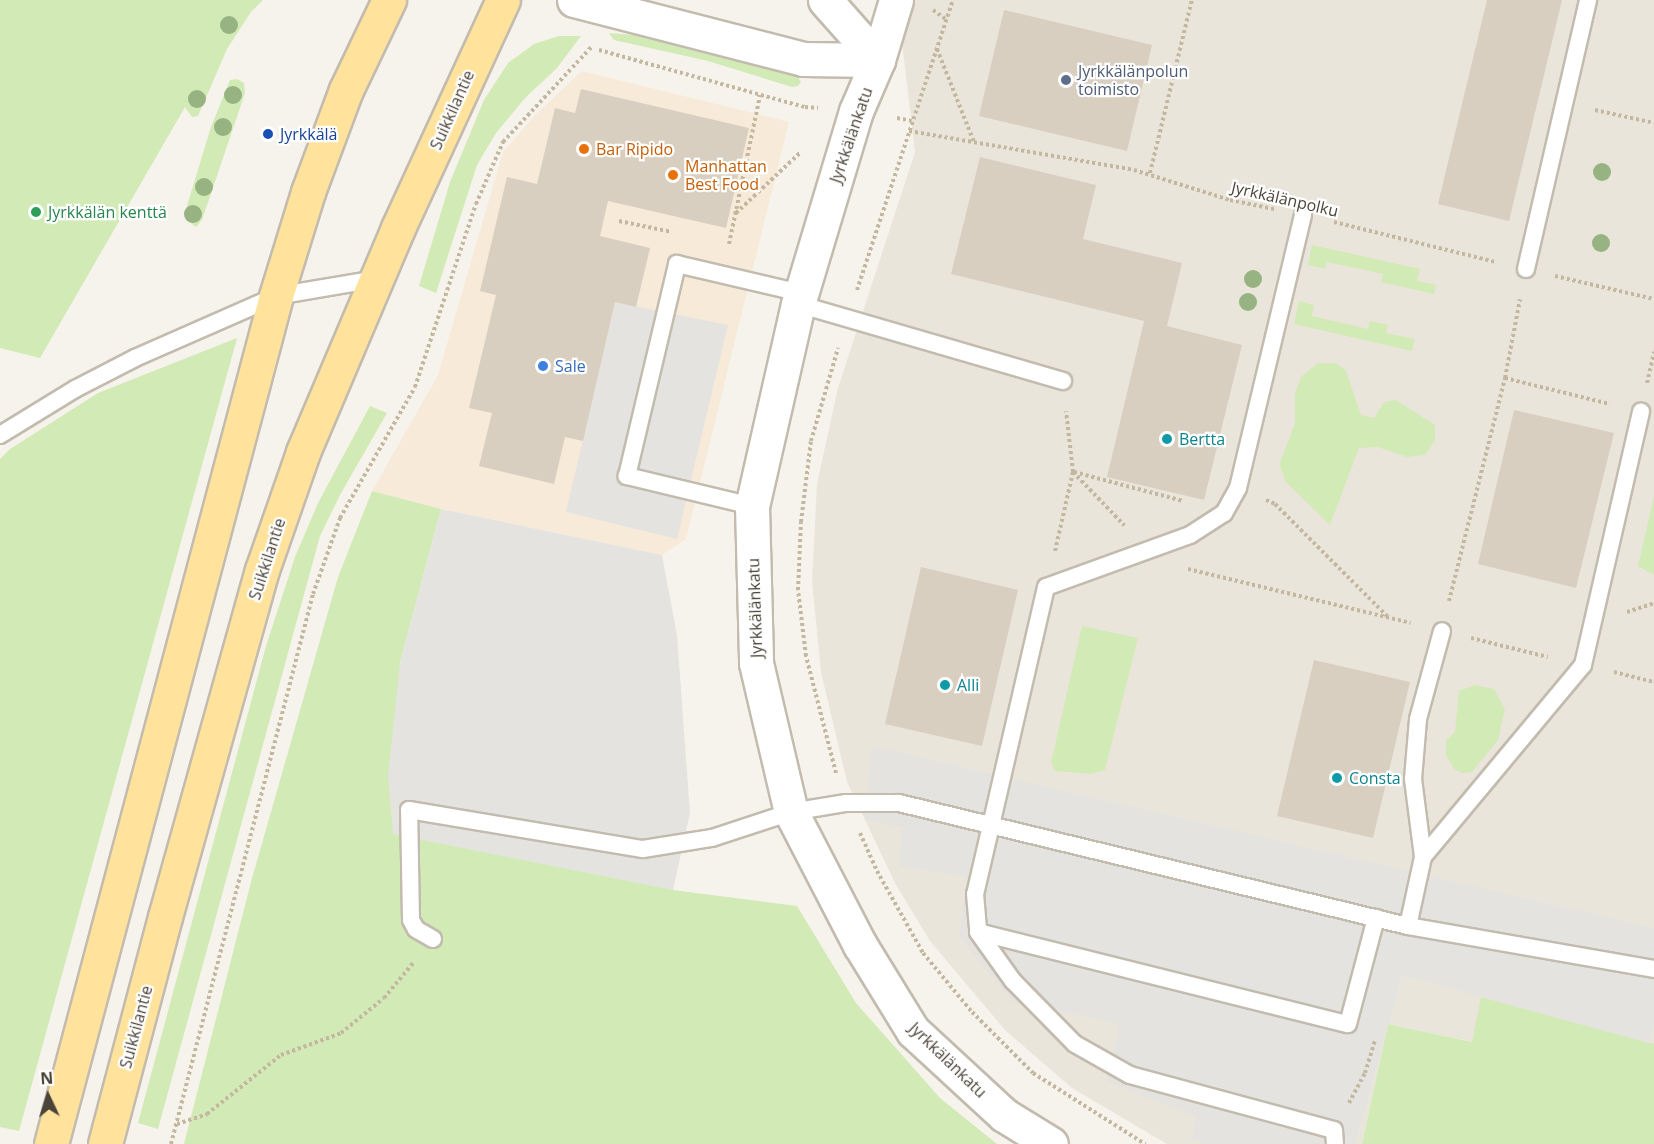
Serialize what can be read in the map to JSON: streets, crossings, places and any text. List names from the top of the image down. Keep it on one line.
{"streets":{"main road":["Suikkilantie"],"street":["Jyrkkälänkatu"],"path":["Jyrkkälänpolku"]},"places":["Jyrkkälänpolun toimisto","Jyrkkälä","Bar Ripido","Manhattan Best Food","Jyrkkälän kenttä","Sale","Bertta","Alli","Consta"],"north":"top"}
